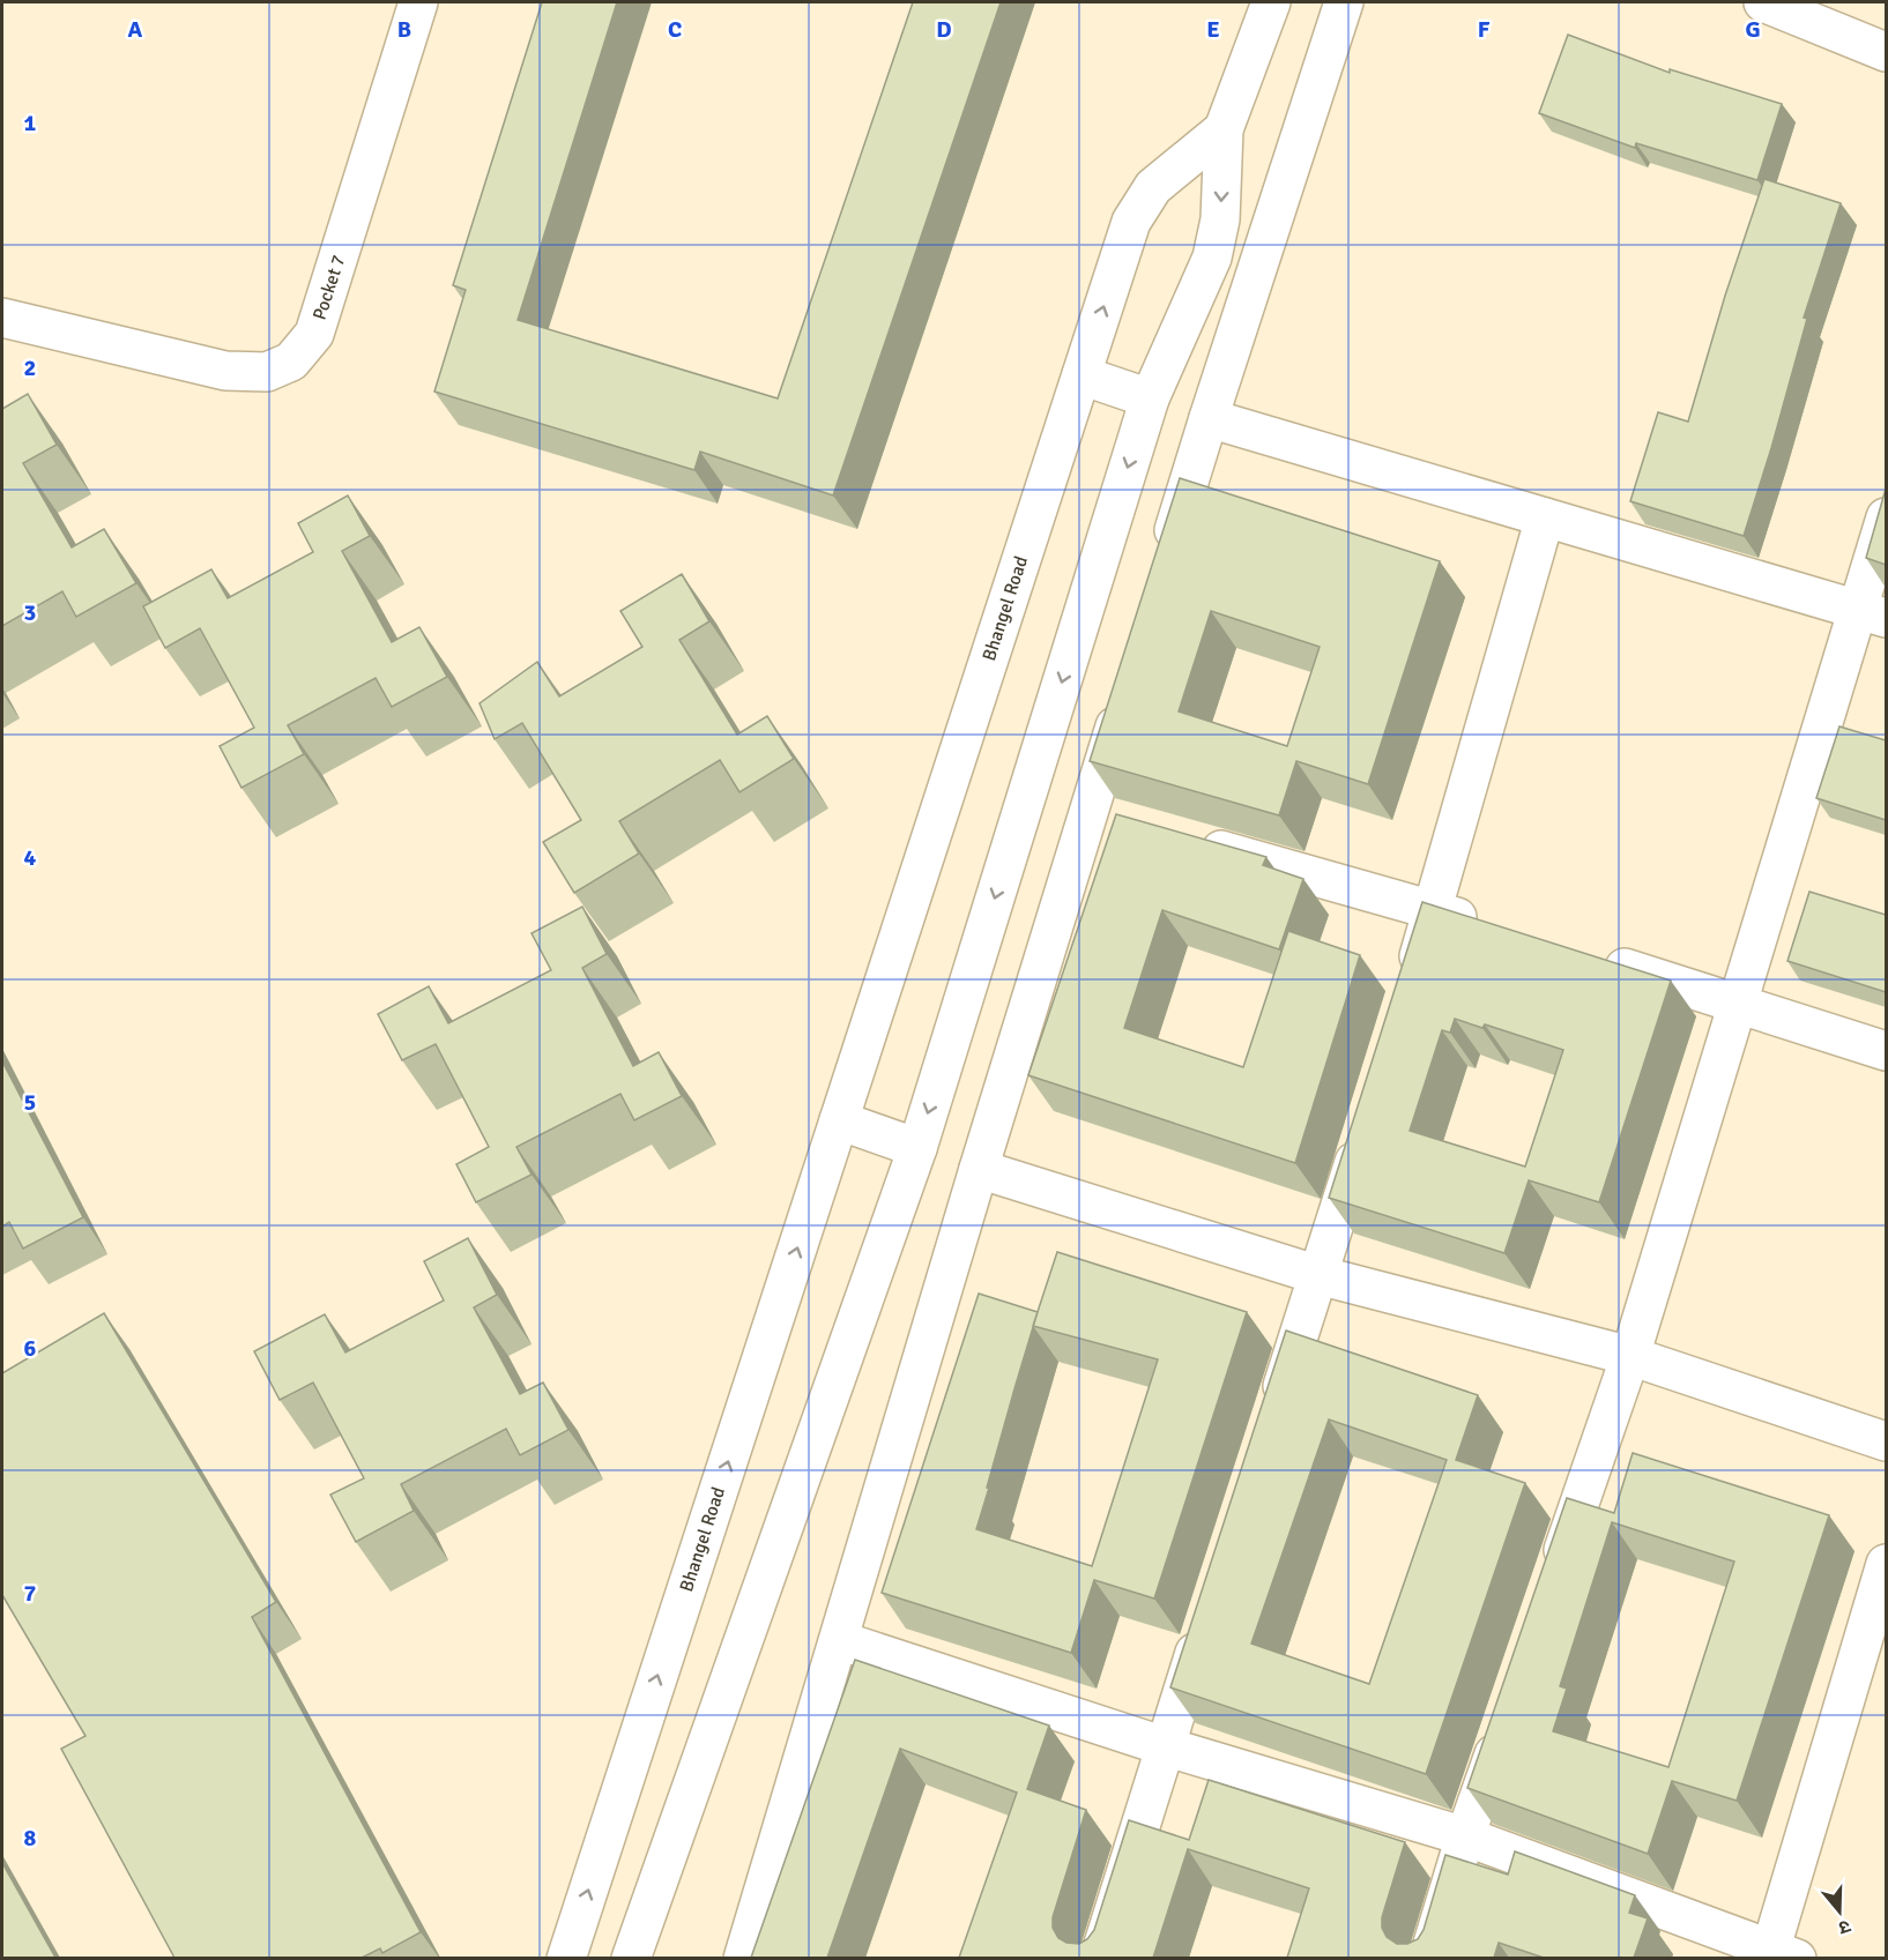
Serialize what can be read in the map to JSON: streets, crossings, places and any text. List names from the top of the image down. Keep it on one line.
{"streets":{"street":["Pocket 7","Bhangel Road"]},"north":"bottom","grid":{"columns":["A","B","C","D","E","F","G"],"rows":["1","2","3","4","5","6","7","8"]}}
